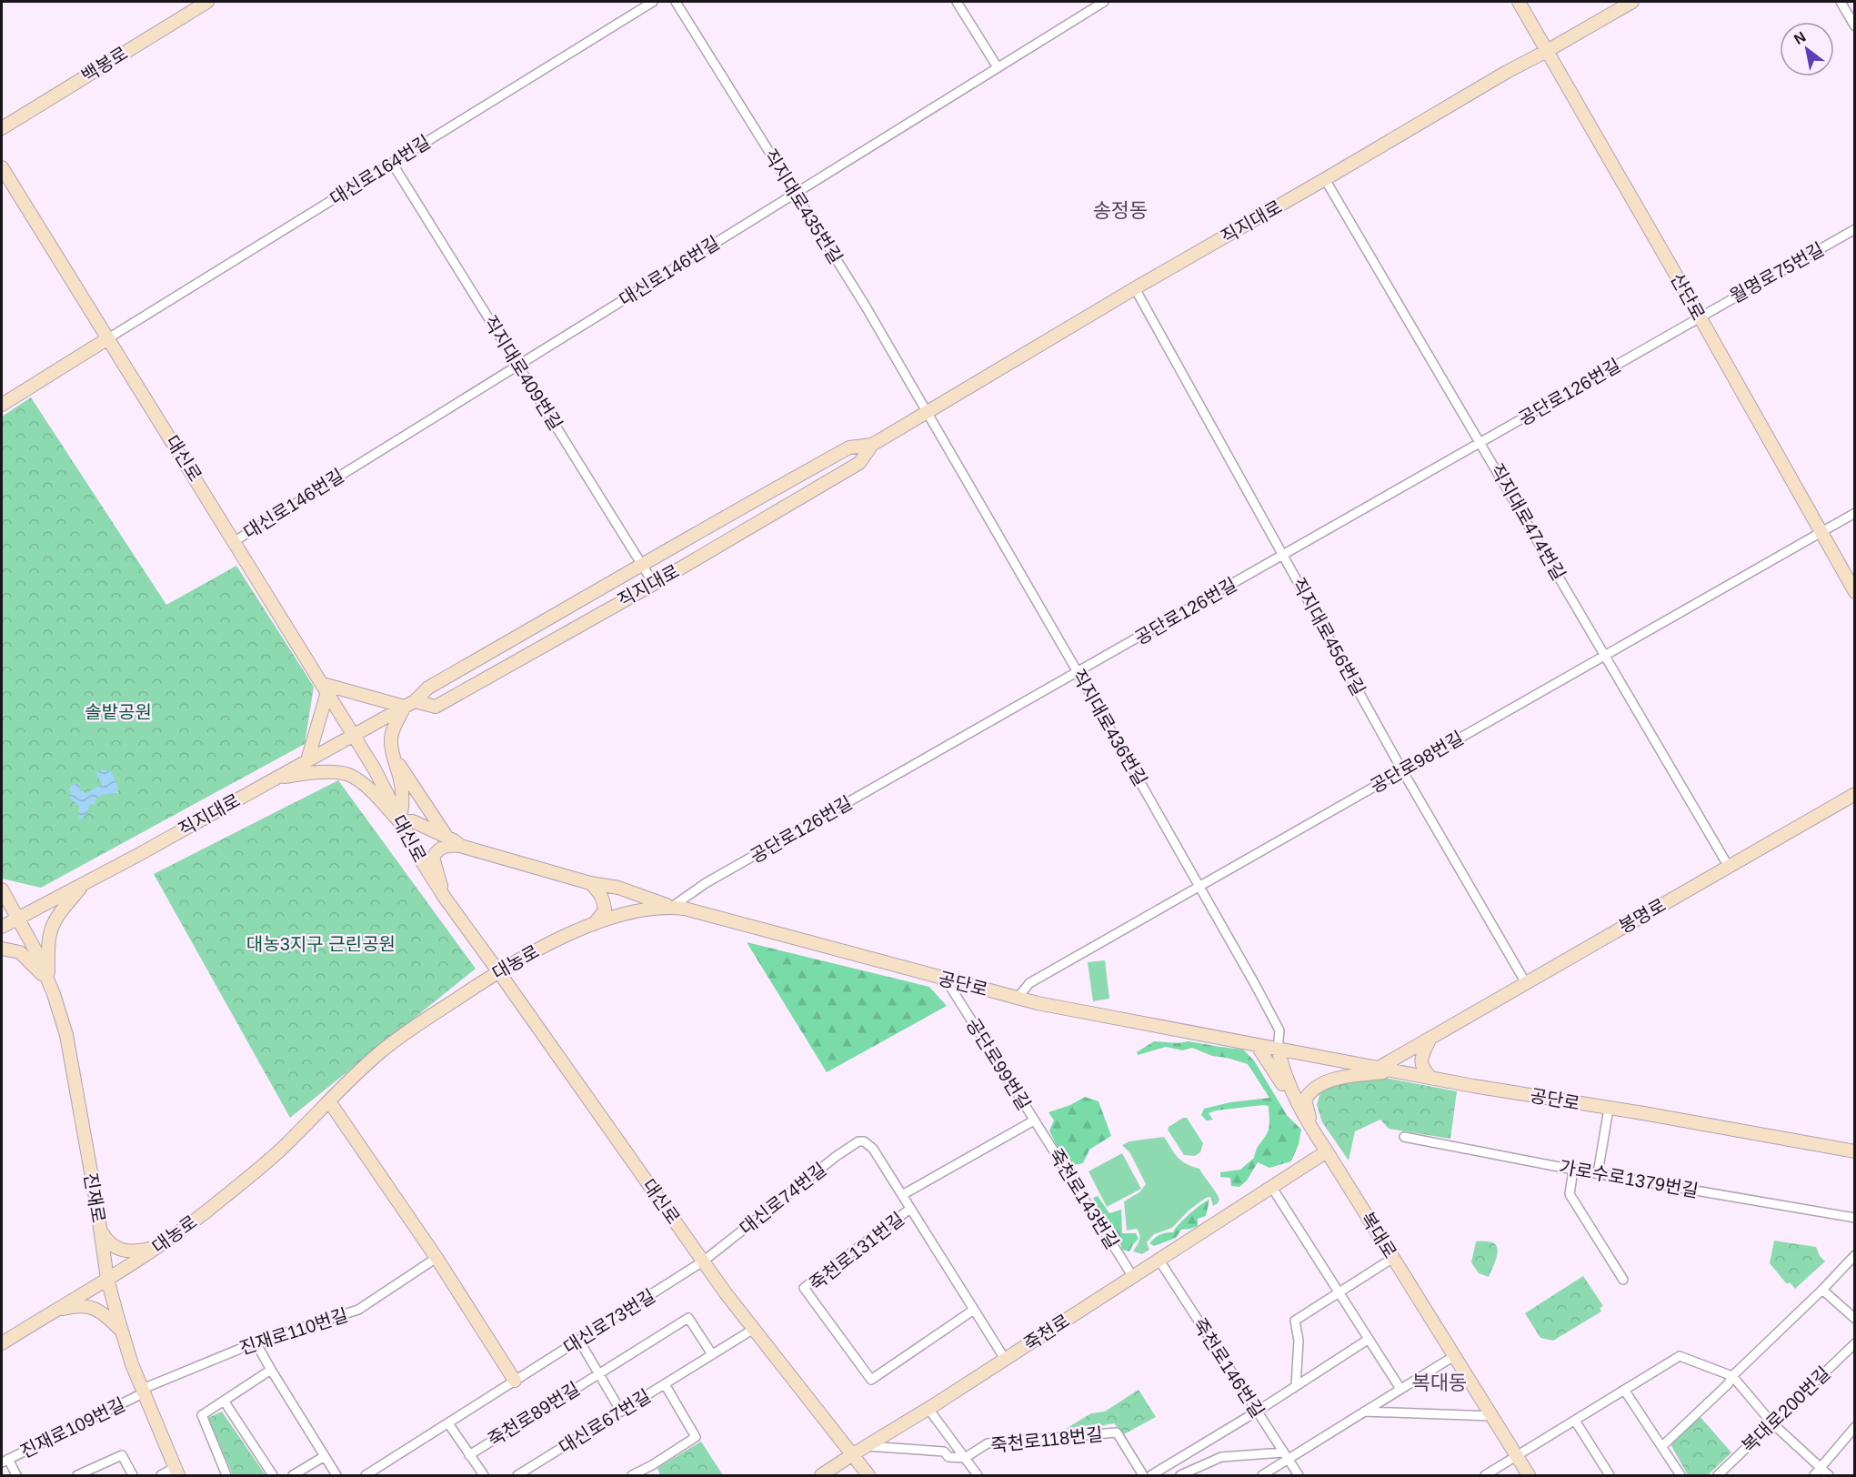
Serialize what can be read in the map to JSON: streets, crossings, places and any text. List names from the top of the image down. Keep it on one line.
{"streets":{"street":["백봉로","대신로164번길","직지대로435번길","직지대로","대신로146번길","월명로75번길","산단로","직지대로409번길","공단로126번길","대신로","직지대로474번길","직지대로456번길","직지대로436번길","공단로98번길","봉명로","대농로","공단로","공단로99번길","가로수로1379번길","진재로","대신로74번길","죽천로143번길","복대로","죽천로131번길","대신로73번길","진재로110번길","죽천로","죽천로146번길","복대로200번길","죽천로89번길","대신로67번길","진재로109번길","죽천로118번길"]},"crossings":[["대신로164번길","직지대로409번길"],["대신로164번길","대신로"],["직지대로435번길","직지대로"],["직지대로435번길","대신로146번길"],["직지대로435번길","직지대로436번길"],["직지대로","산단로"],["직지대로","직지대로409번길"],["직지대로","대신로"],["직지대로","직지대로474번길"],["직지대로","직지대로456번길"],["직지대로","직지대로436번길"],["직지대로","진재로"],["대신로146번길","직지대로409번길"],["대신로146번길","대신로"],["월명로75번길","산단로"],["월명로75번길","공단로126번길"],["산단로","공단로126번길"],["산단로","공단로98번길"],["공단로126번길","직지대로474번길"],["공단로126번길","직지대로456번길"],["공단로126번길","직지대로436번길"],["공단로126번길","대농로"],["공단로126번길","공단로"],["대신로","대농로"],["대신로","대신로74번길"],["대신로","대신로73번길"],["대신로","죽천로"],["대신로","대신로67번길"],["직지대로474번길","공단로98번길"],["직지대로474번길","봉명로"],["직지대로456번길","공단로98번길"],["직지대로456번길","봉명로"],["직지대로436번길","공단로98번길"],["직지대로436번길","공단로"],["직지대로436번길","복대로"],["공단로98번길","공단로"],["봉명로","공단로"],["대농로","공단로"],["대농로","진재로"],["공단로","공단로99번길"],["공단로","복대로"],["공단로99번길","죽천로143번길"],["진재로","진재로110번길"],["진재로","진재로109번길"],["대신로74번길","죽천로131번길"],["대신로74번길","대신로73번길"],["죽천로143번길","죽천로"],["복대로","죽천로"],["죽천로131번길","죽천로"],["대신로73번길","죽천로89번길"],["진재로110번길","진재로109번길"],["죽천로","죽천로146번길"]],"districts":["송정동","복대동"],"parks":["솔밭공원","대농3지구 근린공원"],"north":"top left"}
